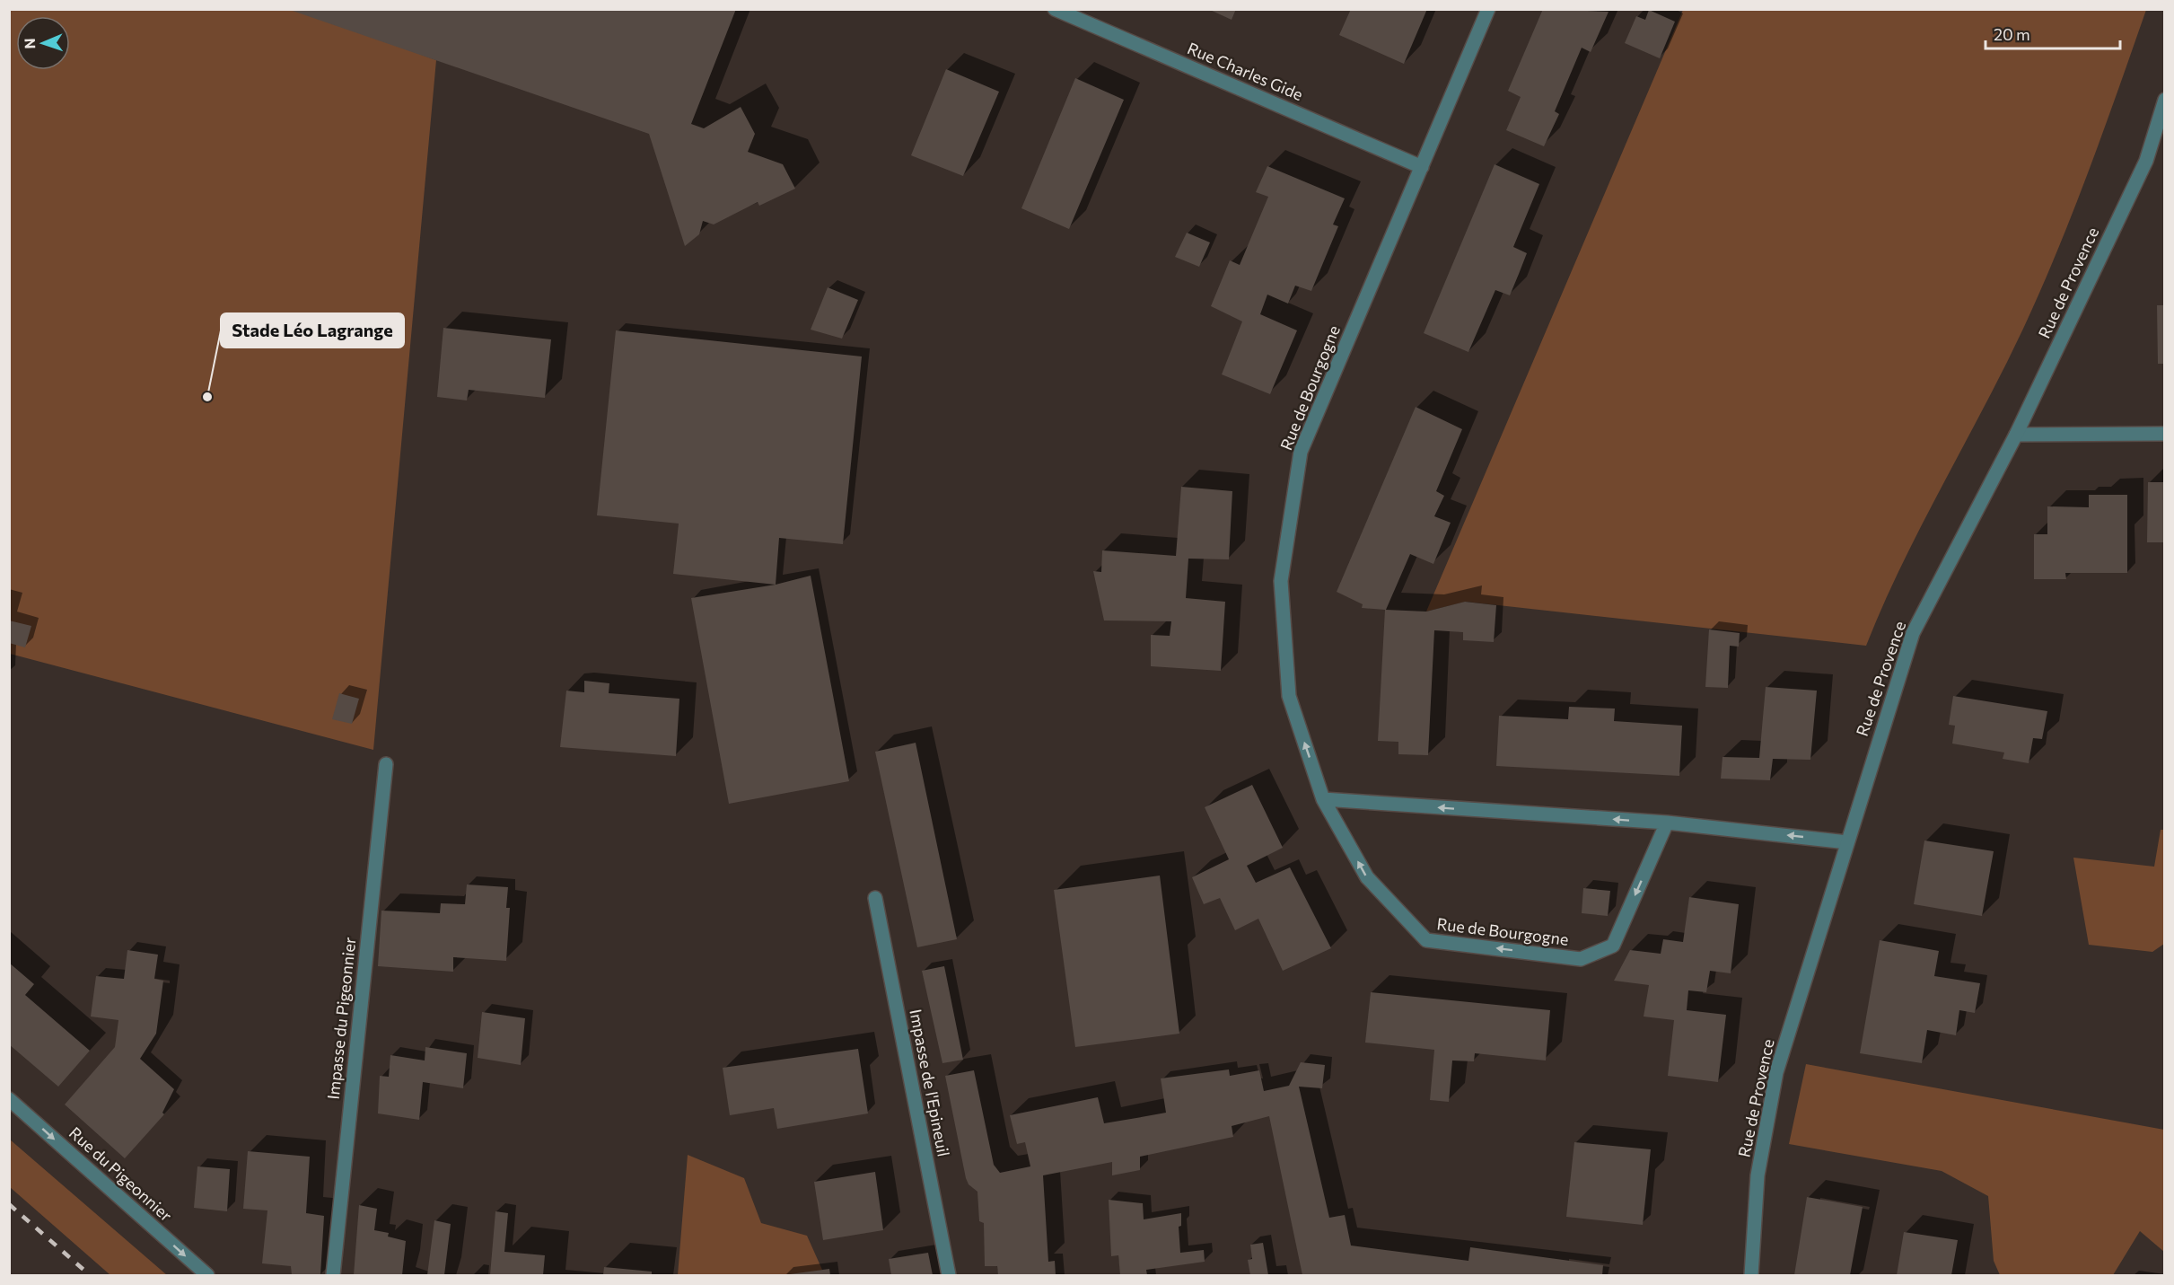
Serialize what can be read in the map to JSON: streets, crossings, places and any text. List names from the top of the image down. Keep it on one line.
{"streets":{"street":["Rue Charles Gide","Rue de Provence","Rue de Bourgogne","Impasse du Pigeonnier","Impasse de l'Epineuil","Rue du Pigeonnier"]},"crossings":[["Rue Charles Gide","Rue de Bourgogne"]],"one_way":["Rue du Pigeonnier"],"places":["Stade Léo Lagrange"],"scale_bar":"20 m","north":"left"}
